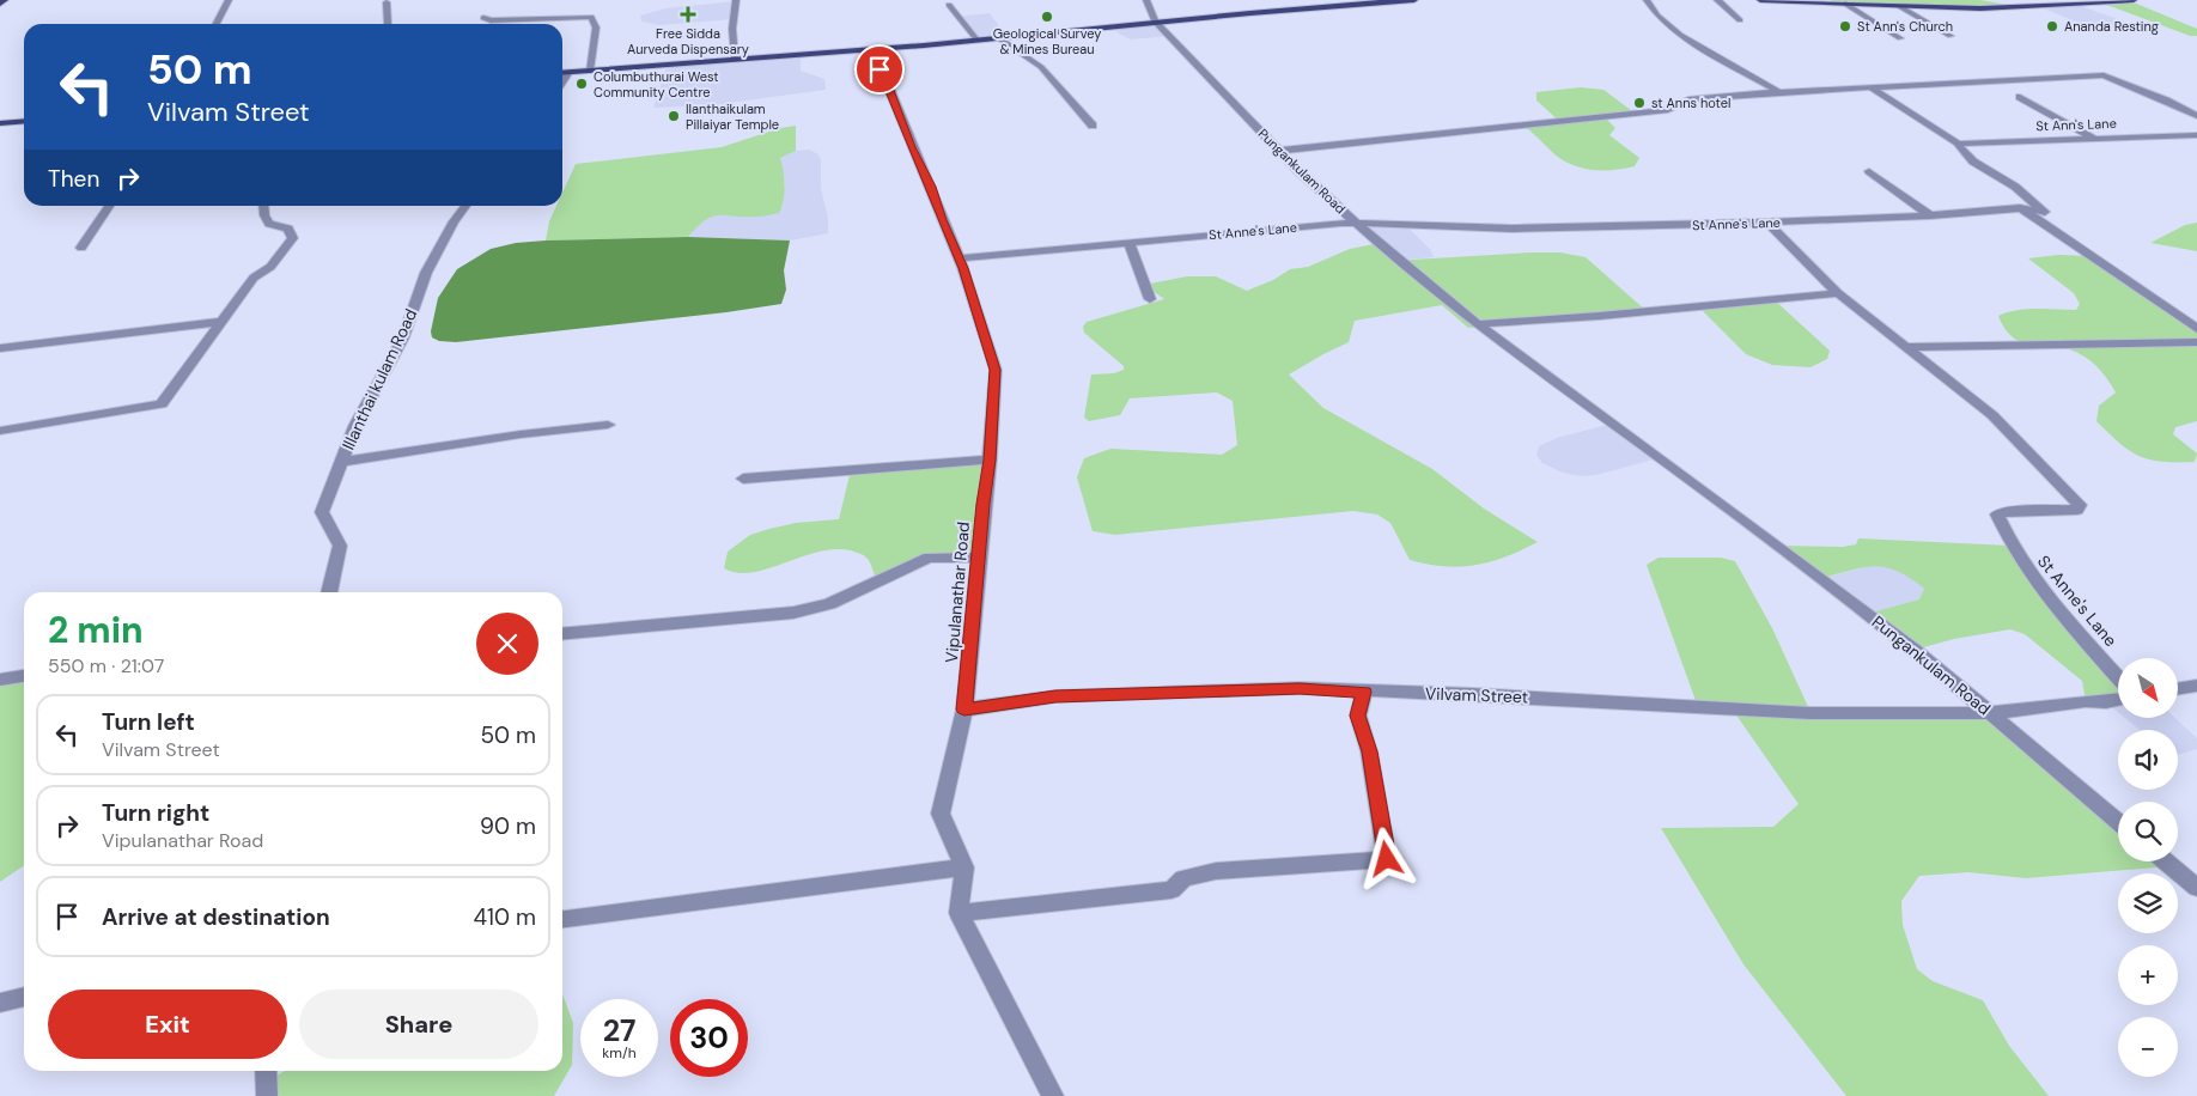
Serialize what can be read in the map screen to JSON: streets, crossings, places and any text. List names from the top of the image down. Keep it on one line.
{"streets":{"street":["St Ann's Lane","Pungankulam Road","St Anne's Lane","Illanthai kulam Road","Vipulanathar Road","Vilvam Street"]},"crossings":[["St Ann's Lane","St Anne's Lane"],["Pungankulam Road","St Anne's Lane"],["Pungankulam Road","Vilvam Street"],["St Anne's Lane","Vipulanathar Road"],["Vipulanathar Road","Vilvam Street"]],"places":{"health":["Free Sidda Aurveda Dispensary"],"other":["Geological Survey & Mines Bureau","St Ann's Church","Ananda Resting","Columbuthurai West Community Centre","st Anns hotel","Ilanthaikulam Pillaiyar Temple"]},"north":"bottom right","page":{"turn":["50 m","Vilvam Street"],"then":"Then","heading":["2 min","550 m · 21:07"],"map_buttons":["+","−"],"list":[{"name":"Turn left","note":"Vilvam Street","value":"50 m"},{"name":"Turn right","note":"Vipulanathar Road","value":"90 m"},{"name":"Arrive at destination","value":"410 m"}],"buttons":["Exit","Share"],"speed":"27 km/h","limit":"30"}}
